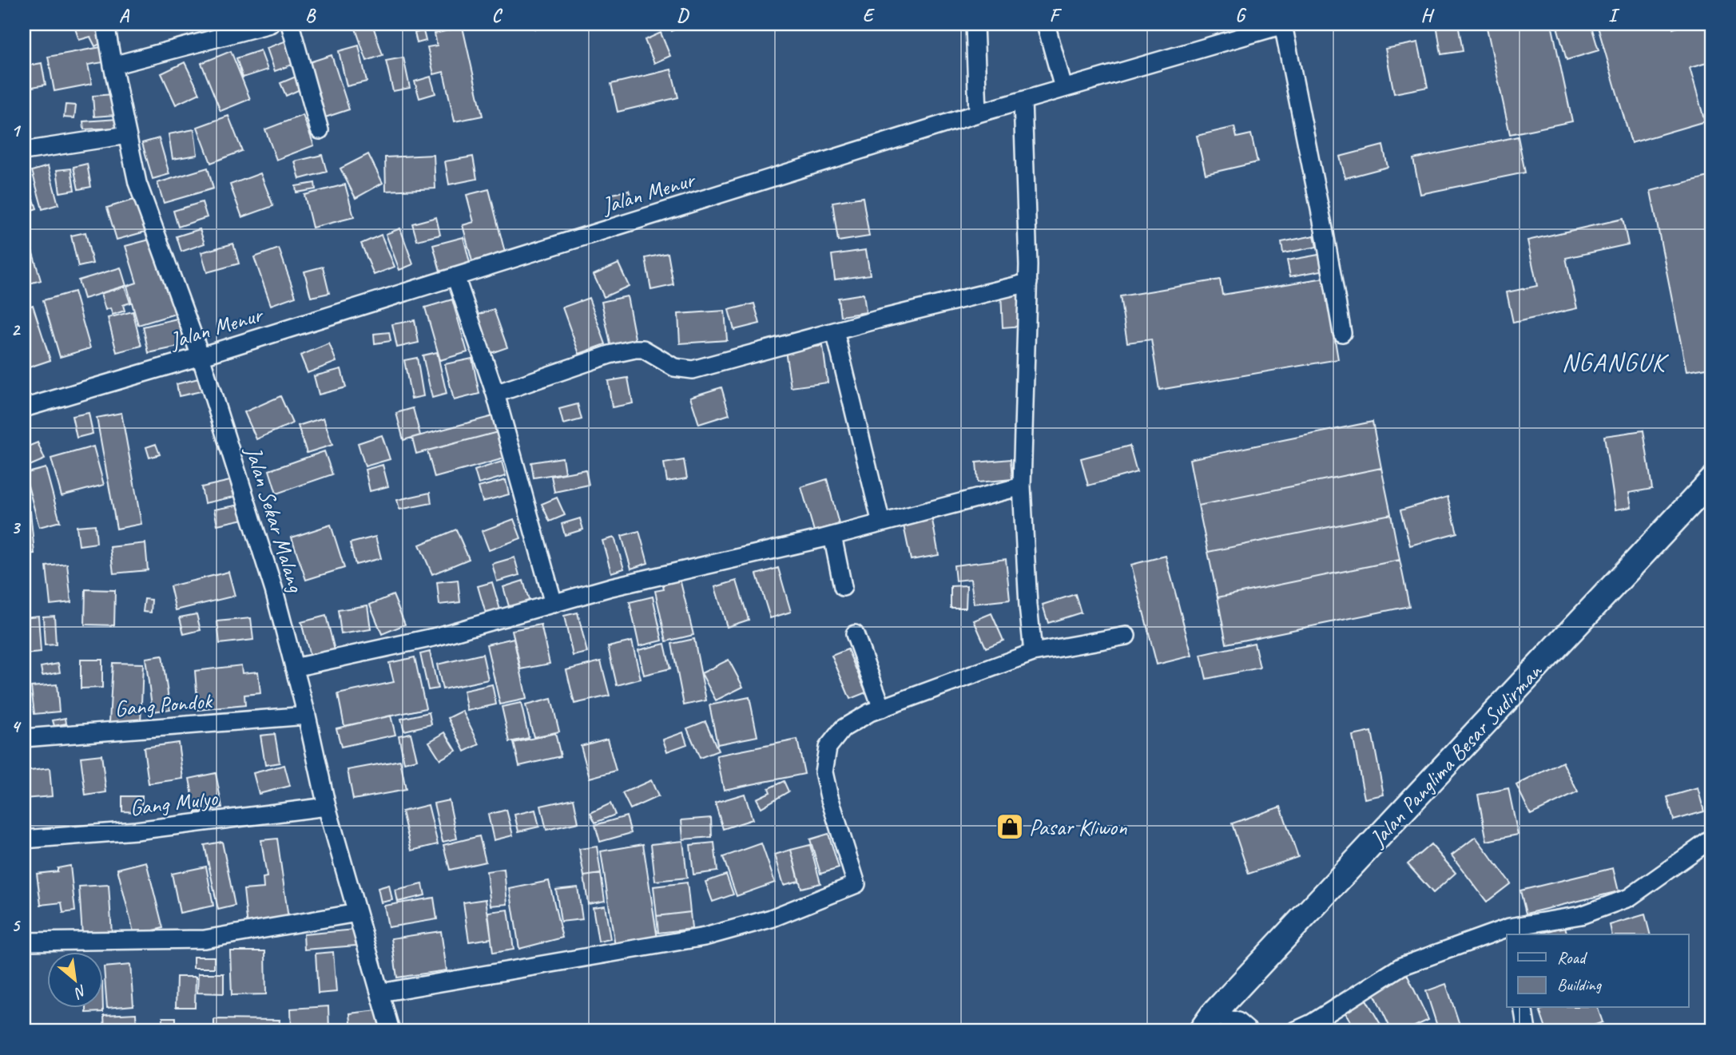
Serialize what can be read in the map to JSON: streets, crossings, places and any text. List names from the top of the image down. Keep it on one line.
{"streets":{"main road":["Jalan Panglima Besar Sudirman"],"street":["Jalan Menur","Jalan Sekar Malang","Gang Pondok","Gang Mulyo"]},"crossings":[["Jalan Menur","Jalan Sekar Malang"],["Jalan Sekar Malang","Gang Pondok"],["Jalan Sekar Malang","Gang Mulyo"]],"districts":["NGANGUK"],"places":{"shop":["Pasar Kliwon"]},"legend":["Road","Building"],"north":"bottom right","grid":{"columns":["A","B","C","D","E","F","G","H","I"],"rows":["1","2","3","4","5"]}}
